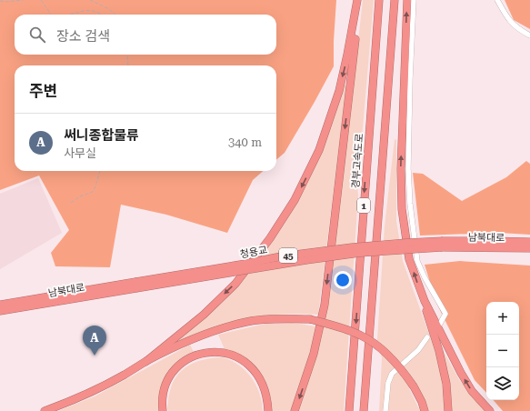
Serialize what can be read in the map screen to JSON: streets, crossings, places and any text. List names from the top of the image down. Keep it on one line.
{"streets":{"highway":["경부고속도로","1","남북대로","청용교","45"]},"crossings":[["남북대로","청용교"]],"page":{"search":"장소 검색","heading":"주변","list":[{"mark":"A","name":"써니종합물류","note":"사무실","value":"340 m"}],"map_buttons":["+","−"],"pins":"A"}}
